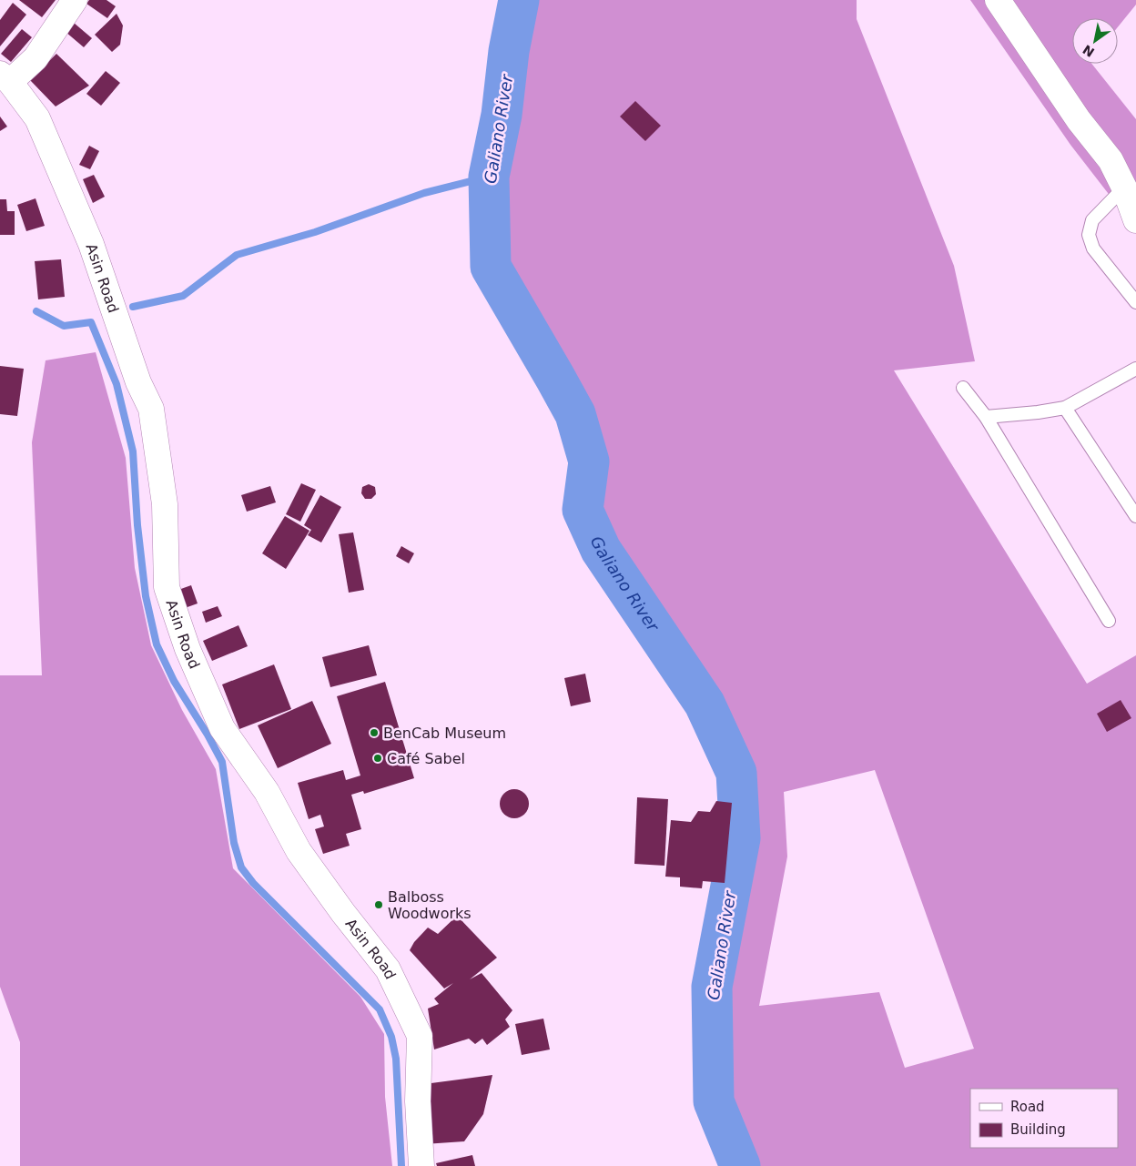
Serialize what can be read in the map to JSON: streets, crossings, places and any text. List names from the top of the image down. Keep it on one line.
{"streets":{"main road":["Asin Road"]},"water":["Galiano River"],"places":["BenCab Museum","Café Sabel","Balboss Woodworks"],"legend":["Road","Building"],"north":"bottom left"}
